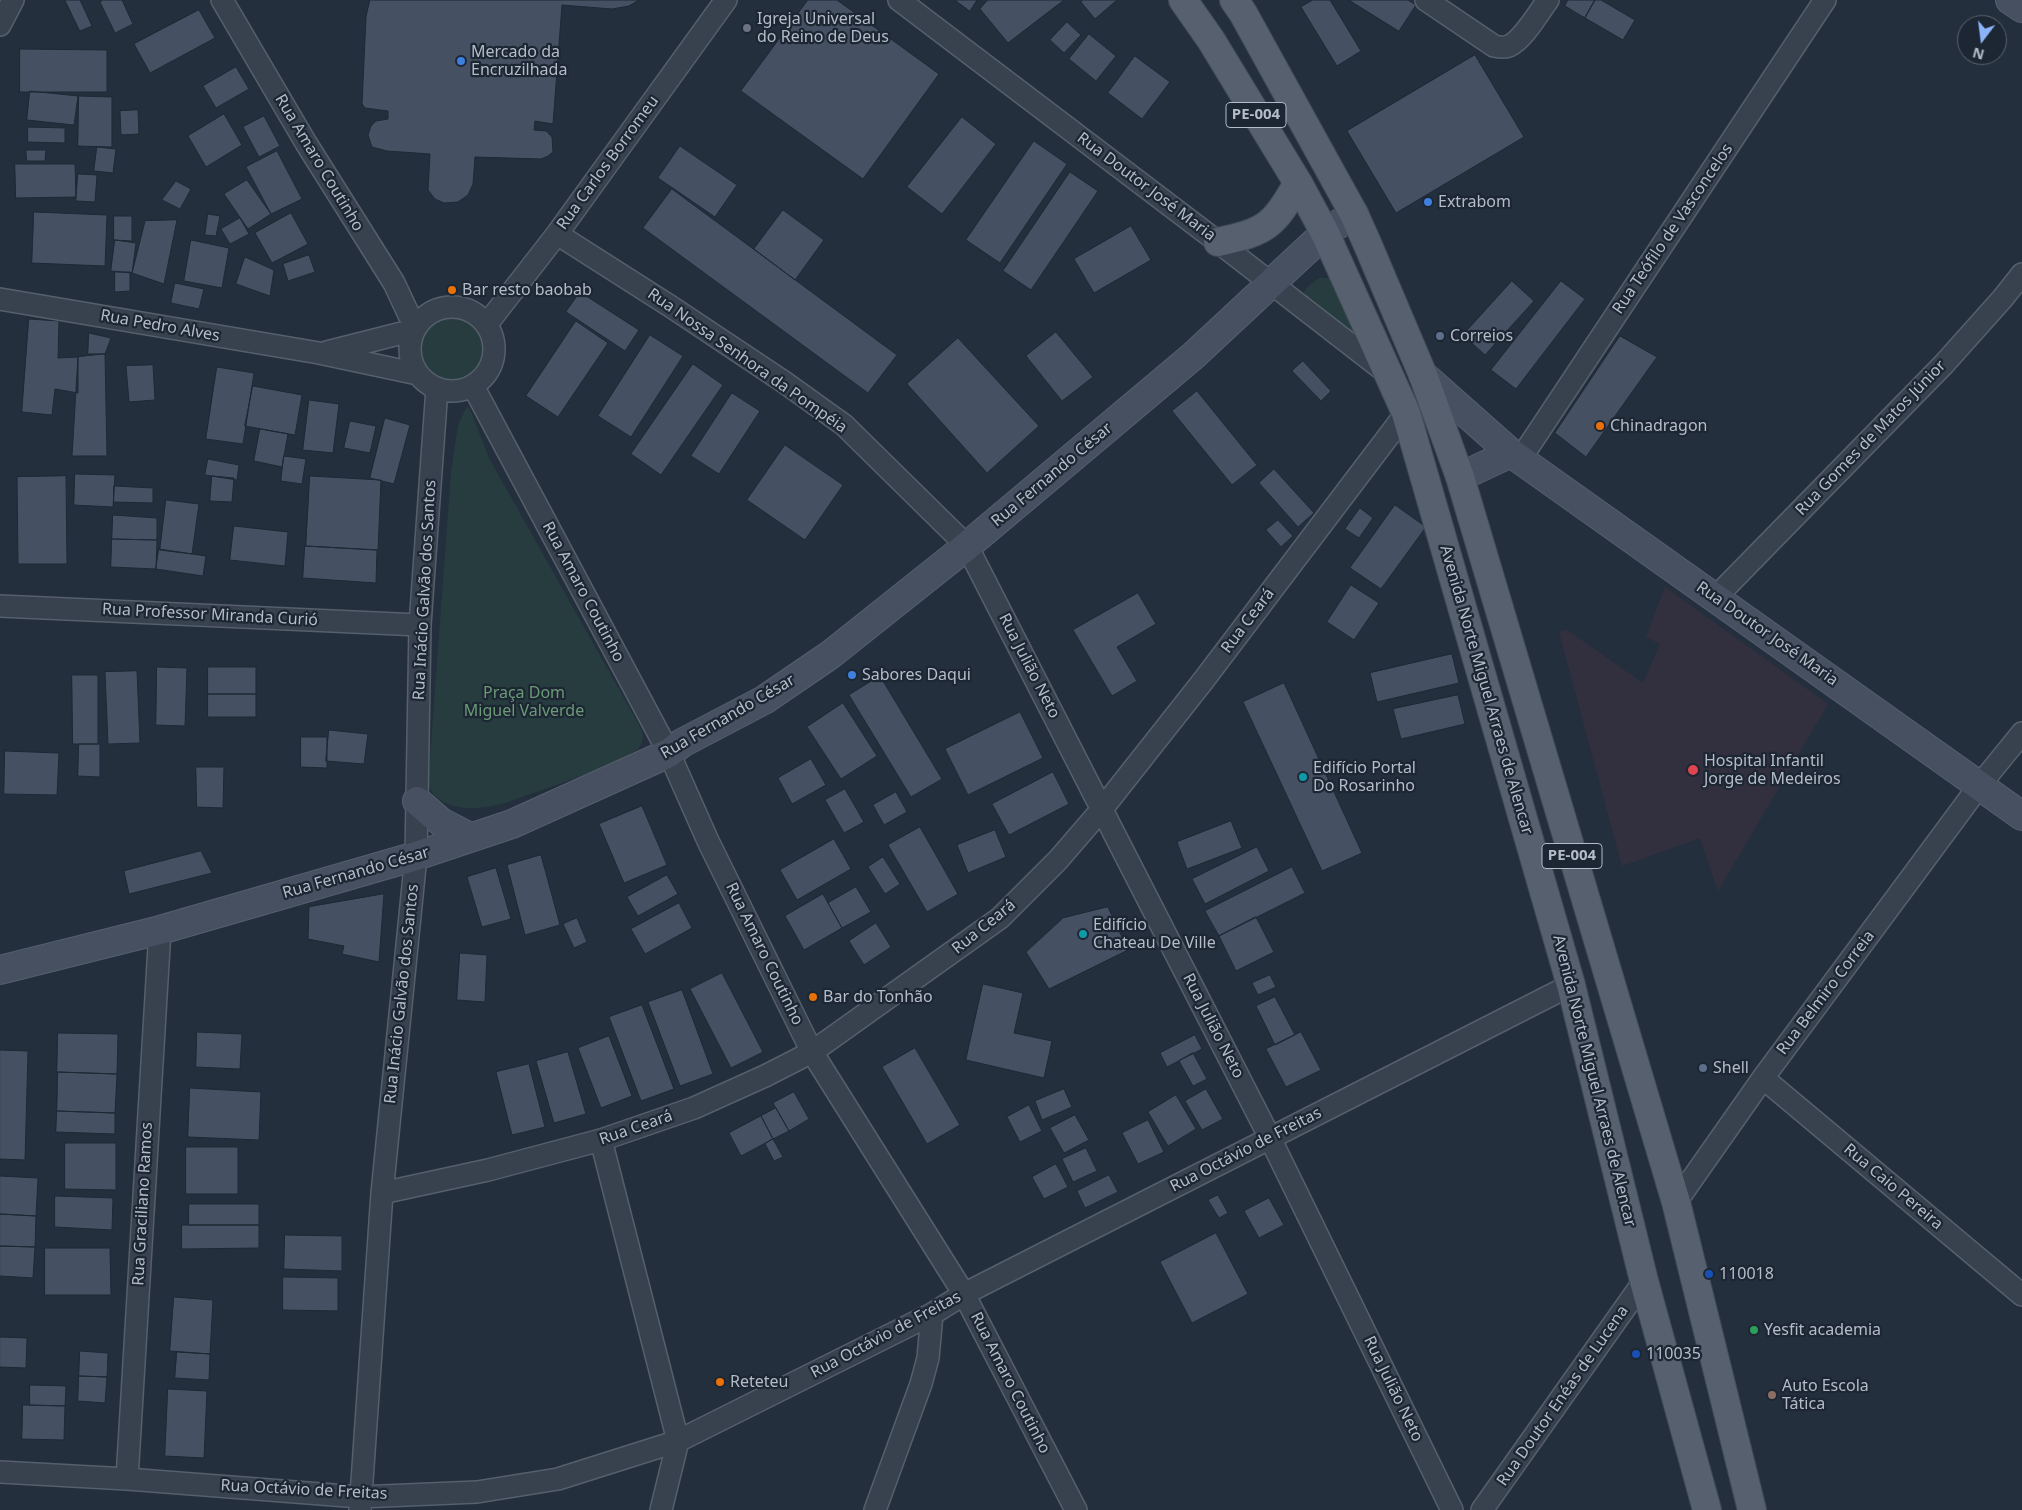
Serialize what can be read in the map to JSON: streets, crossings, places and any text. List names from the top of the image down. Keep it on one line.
{"streets":{"main road":["PE-004","Avenida Norte Miguel Arraes de Alencar"],"street":["Rua Amaro Coutinho","Rua Carlos Borromeu","Rua Doutor José Maria","Rua Teófilo de Vasconcelos","Rua Pedro Alves","Rua Nossa Senhora da Pompéia","Rua Gomes de Matos Júnior","Rua Fernando César","Rua Inácio Galvão dos Santos","Rua Professor Miranda Curió","Rua Ceará","Rua Julião Neto","Rua Belmiro Correia","Rua Octávio de Freitas","Rua Caio Pereira","Rua Graciliano Ramos","Rua Doutor Enéas de Lucena"]},"crossings":[["PE-004","Rua Doutor José Maria"],["PE-004","Rua Fernando César"],["PE-004","Rua Belmiro Correia"],["Rua Amaro Coutinho","Rua Carlos Borromeu"],["Rua Amaro Coutinho","Rua Pedro Alves"],["Rua Amaro Coutinho","Rua Fernando César"],["Rua Amaro Coutinho","Rua Inácio Galvão dos Santos"],["Rua Amaro Coutinho","Rua Ceará"],["Rua Amaro Coutinho","Rua Octávio de Freitas"],["Rua Carlos Borromeu","Rua Pedro Alves"],["Rua Carlos Borromeu","Rua Nossa Senhora da Pompéia"],["Rua Carlos Borromeu","Rua Inácio Galvão dos Santos"],["Rua Doutor José Maria","Rua Teófilo de Vasconcelos"],["Rua Doutor José Maria","Rua Gomes de Matos Júnior"],["Rua Doutor José Maria","Rua Fernando César"],["Rua Doutor José Maria","Avenida Norte Miguel Arraes de Alencar"],["Rua Doutor José Maria","Rua Belmiro Correia"],["Rua Pedro Alves","Rua Inácio Galvão dos Santos"],["Rua Nossa Senhora da Pompéia","Rua Fernando César"],["Rua Nossa Senhora da Pompéia","Rua Julião Neto"],["Rua Fernando César","Rua Inácio Galvão dos Santos"],["Rua Fernando César","Rua Julião Neto"],["Rua Fernando César","Avenida Norte Miguel Arraes de Alencar"],["Rua Fernando César","Rua Graciliano Ramos"],["Rua Inácio Galvão dos Santos","Rua Professor Miranda Curió"],["Rua Inácio Galvão dos Santos","Rua Ceará"],["Rua Inácio Galvão dos Santos","Rua Octávio de Freitas"],["Rua Ceará","Rua Julião Neto"],["Rua Ceará","Avenida Norte Miguel Arraes de Alencar"],["Rua Julião Neto","Rua Octávio de Freitas"],["Avenida Norte Miguel Arraes de Alencar","Rua Octávio de Freitas"],["Avenida Norte Miguel Arraes de Alencar","Rua Doutor Enéas de Lucena"],["Rua Belmiro Correia","Rua Caio Pereira"],["Rua Octávio de Freitas","Rua Graciliano Ramos"]],"parks":["Praça Dom Miguel Valverde"],"places":["Igreja Universal do Reino de Deus","Mercado da Encruzilhada","Extrabom","Bar resto baobab","Correios","Chinadragon","Sabores Daqui","Hospital Infantil Jorge de Medeiros","Edifício Portal Do Rosarinho","Edifício Chateau De Ville","Bar do Tonhão","Shell","110018","Yesfit academia","110035","Reteteu","Auto Escola Tática"],"north":"bottom"}
